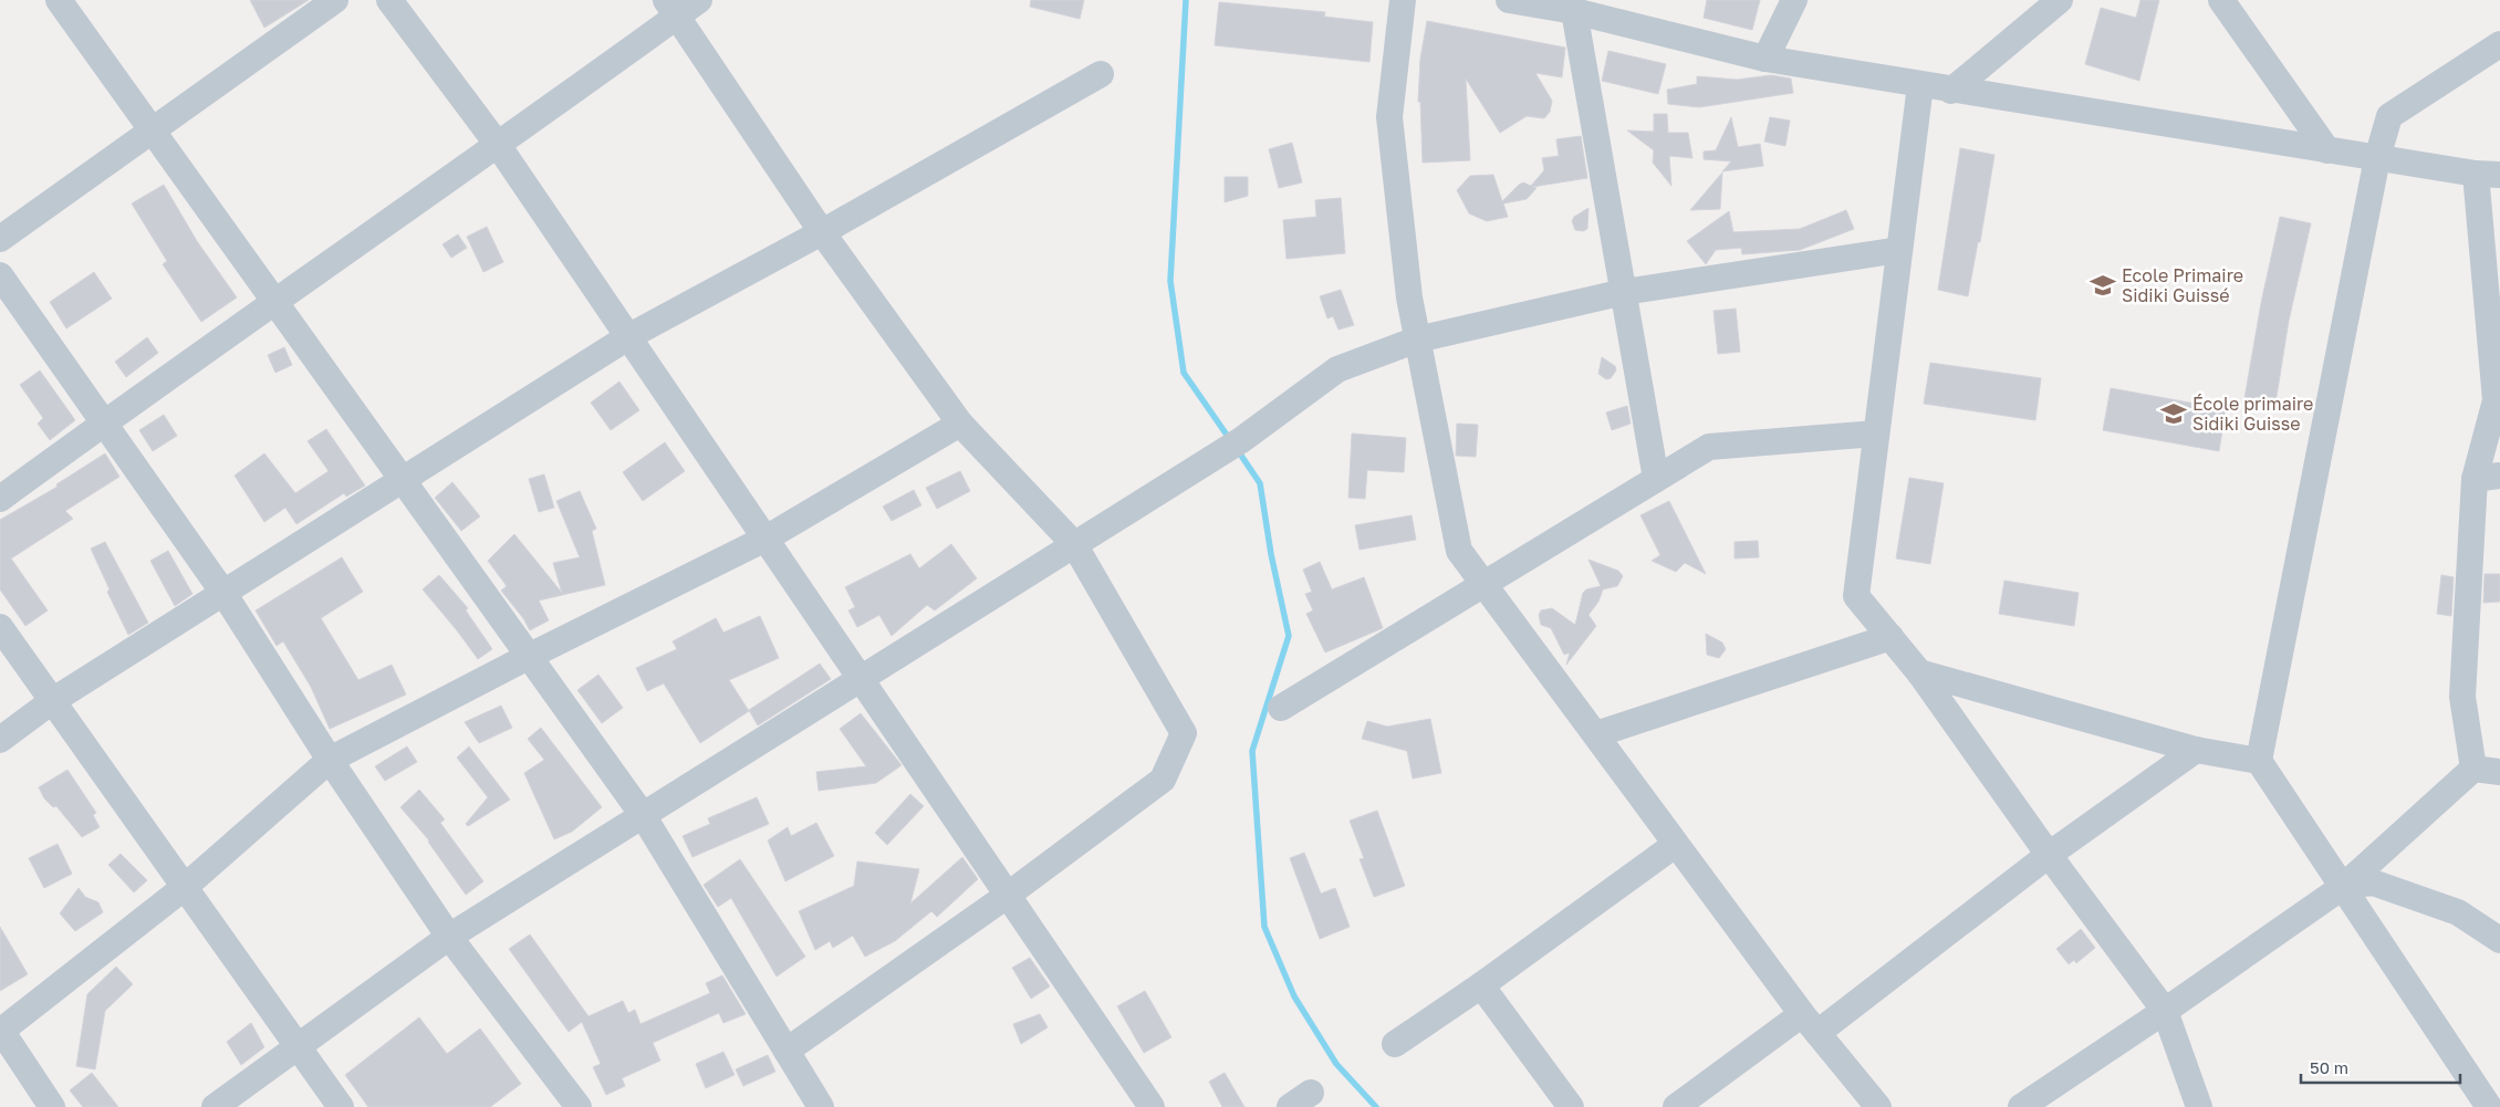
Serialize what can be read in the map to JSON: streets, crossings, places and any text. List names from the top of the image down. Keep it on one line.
{"places":{"school or university":["Ecole Primaire Sidiki Guissé","École primaire Sidiki Guisse"]},"scale_bar":"50 m"}
